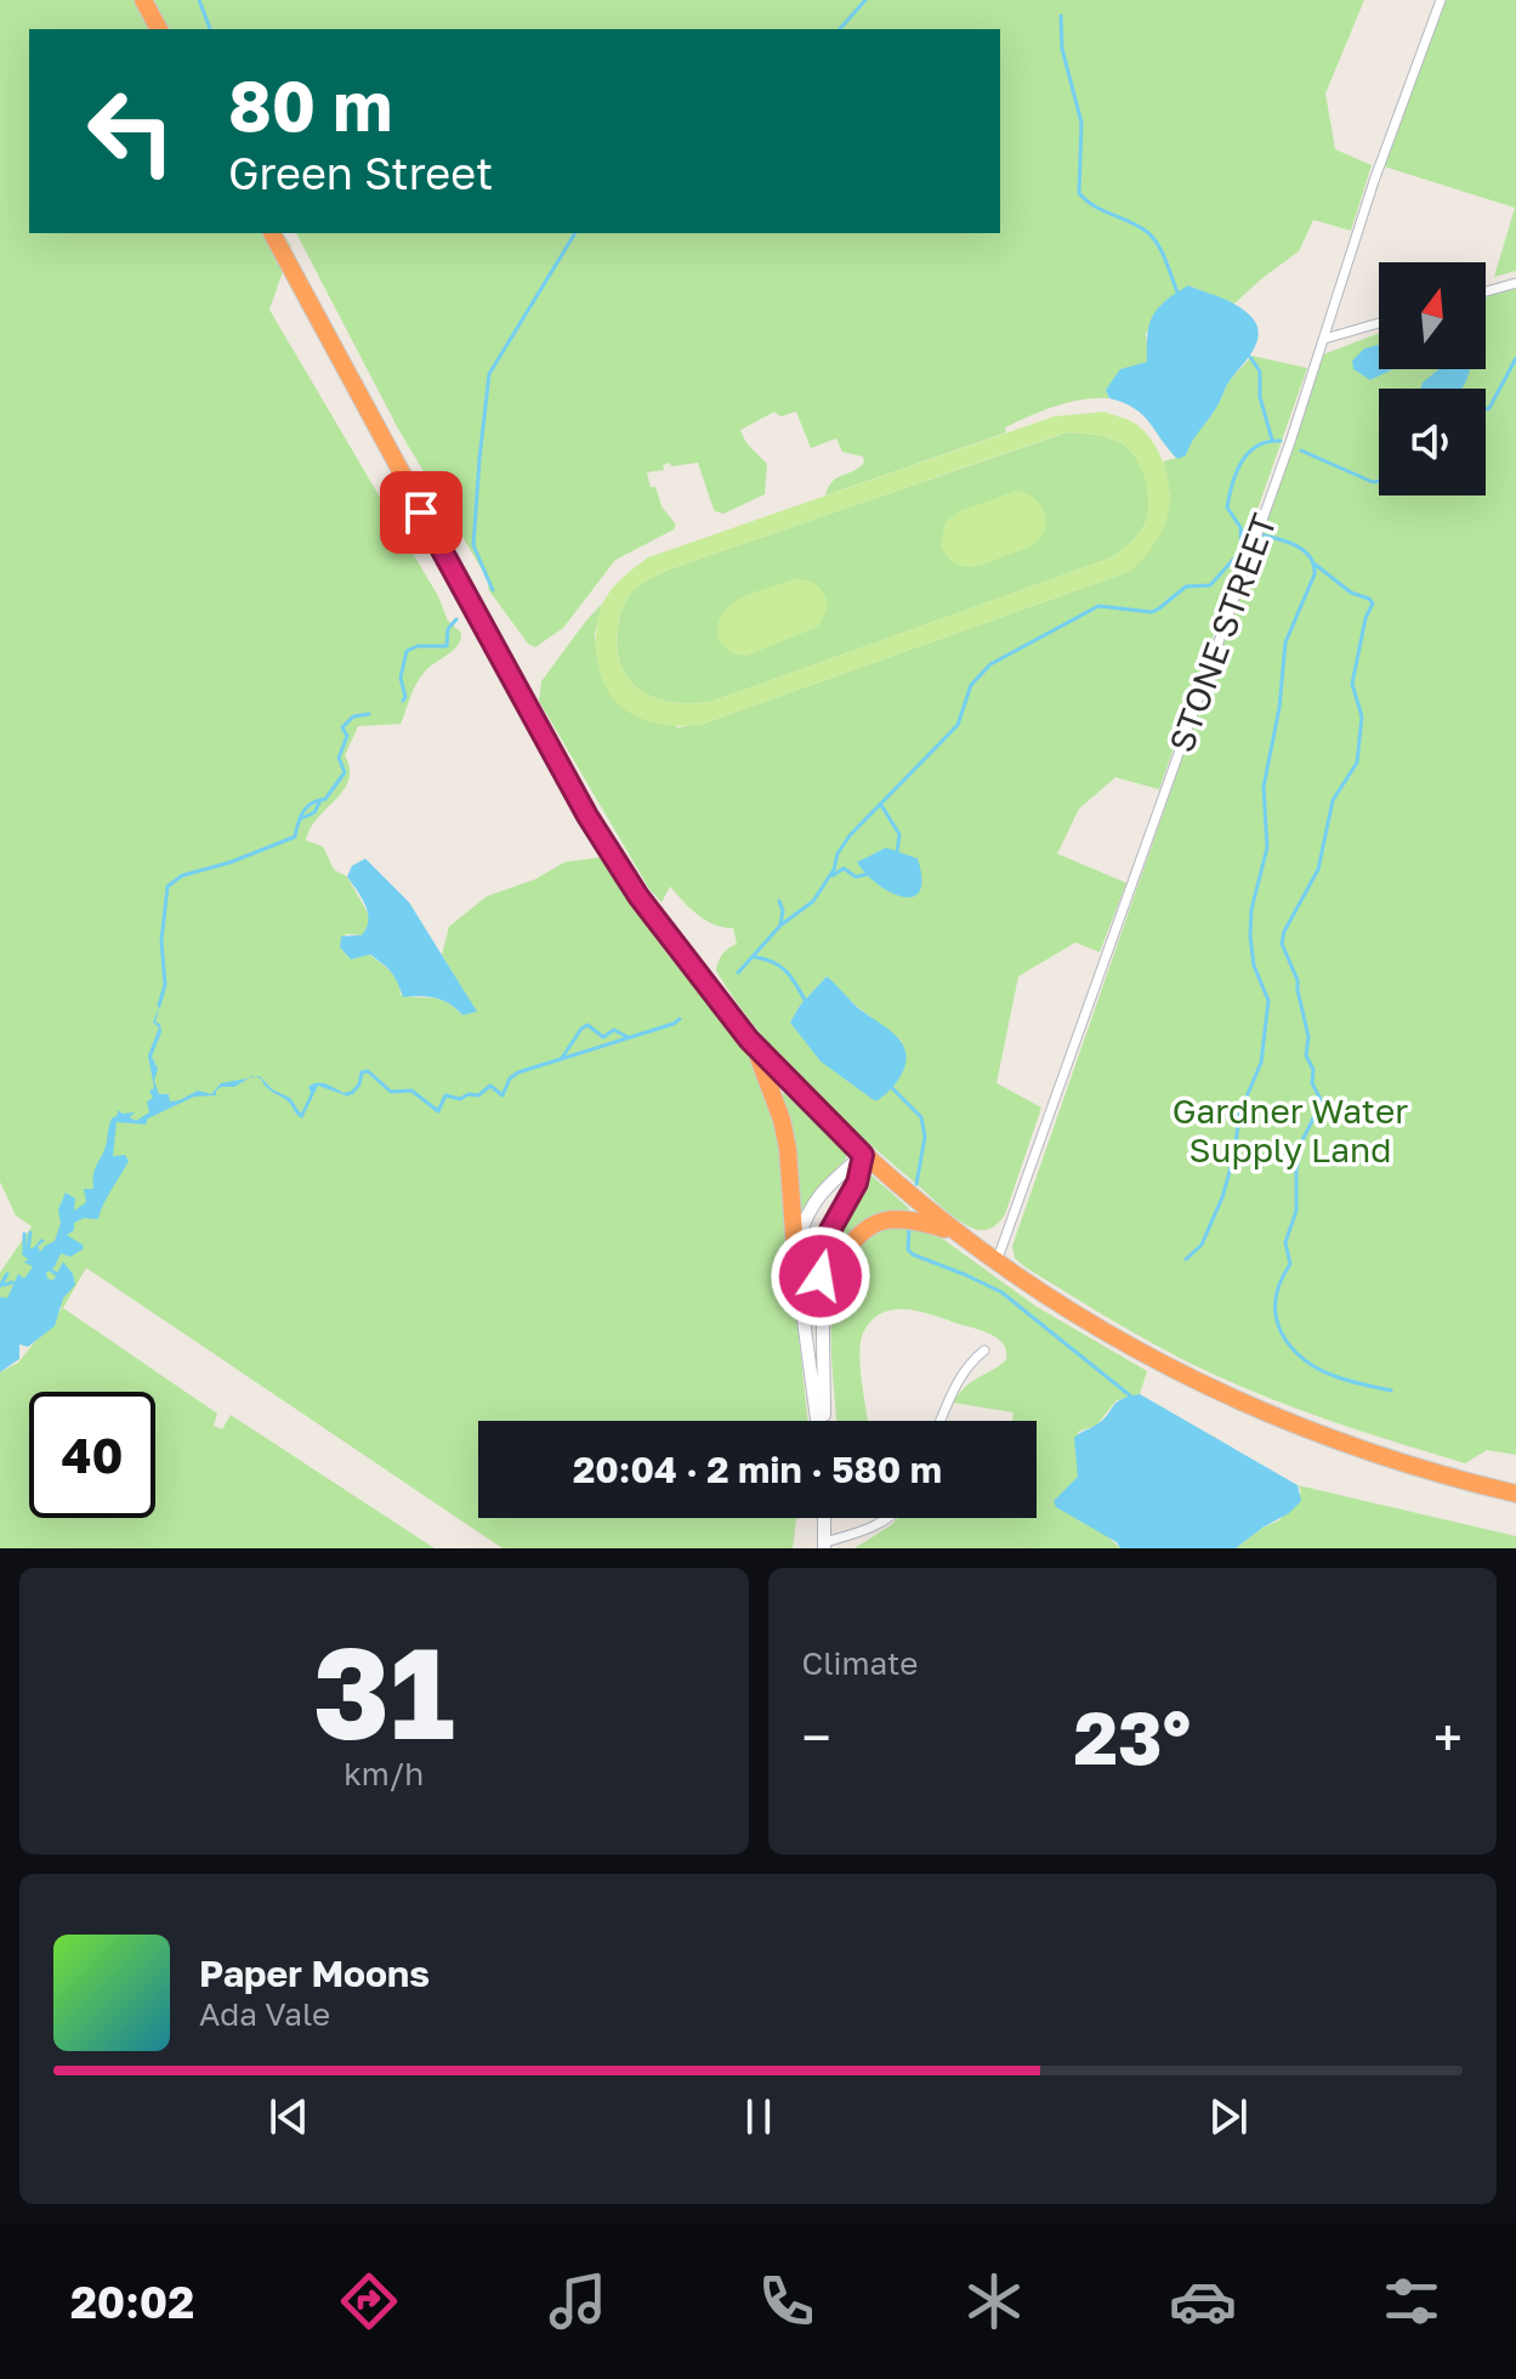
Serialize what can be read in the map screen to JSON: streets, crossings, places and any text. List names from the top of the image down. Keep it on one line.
{"streets":{"street":["STONE STREET"]},"parks":["Gardner Water Supply Land"],"north":"top","page":{"turn":["80 m","Green Street"],"limit":"40","trip":"20:04 · 2 min · 580 m","tile":[["31","km/h"],"Climate"],"heat":["−","23°","+"],"song":["Paper Moons","Ada Vale"],"tabs":"20:02"}}
